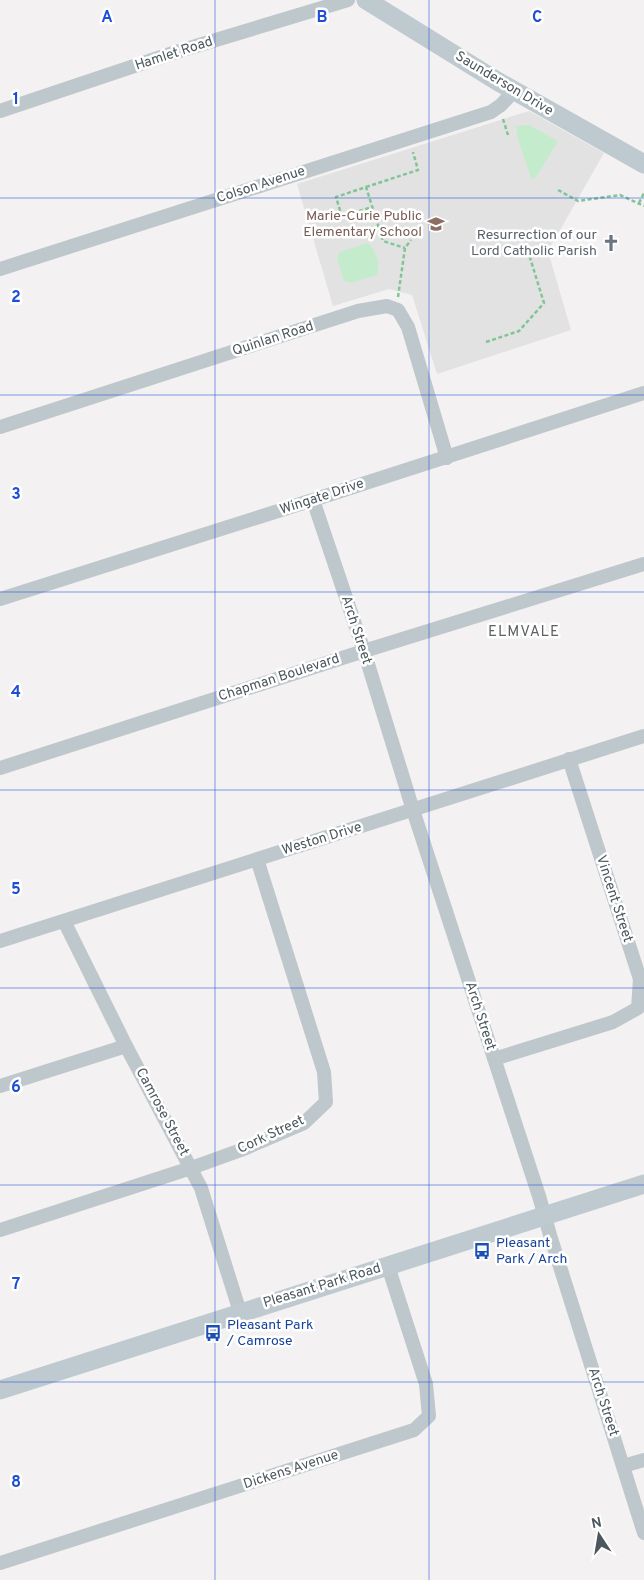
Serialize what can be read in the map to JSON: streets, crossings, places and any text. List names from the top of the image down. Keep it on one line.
{"streets":{"street":["Hamlet Road","Saunderson Drive","Colson Avenue","Quinlan Road","Wingate Drive","Arch Street","Chapman Boulevard","Weston Drive","Vincent Street","Camrose Street","Cork Street","Pleasant Park Road","Dickens Avenue"]},"crossings":[["Saunderson Drive","Colson Avenue"],["Wingate Drive","Arch Street"],["Arch Street","Chapman Boulevard"],["Arch Street","Weston Drive"],["Arch Street","Vincent Street"],["Arch Street","Pleasant Park Road"],["Weston Drive","Vincent Street"],["Weston Drive","Camrose Street"],["Weston Drive","Cork Street"],["Camrose Street","Cork Street"],["Camrose Street","Pleasant Park Road"],["Pleasant Park Road","Dickens Avenue"]],"districts":["ELMVALE"],"places":{"school or university":["Marie-Curie Public Elementary School"],"church":["Resurrection of our Lord Catholic Parish"],"bus stop":["Pleasant Park / Arch","Pleasant Park / Camrose"]},"north":"top","grid":{"columns":["A","B","C"],"rows":["1","2","3","4","5","6","7","8"]}}
